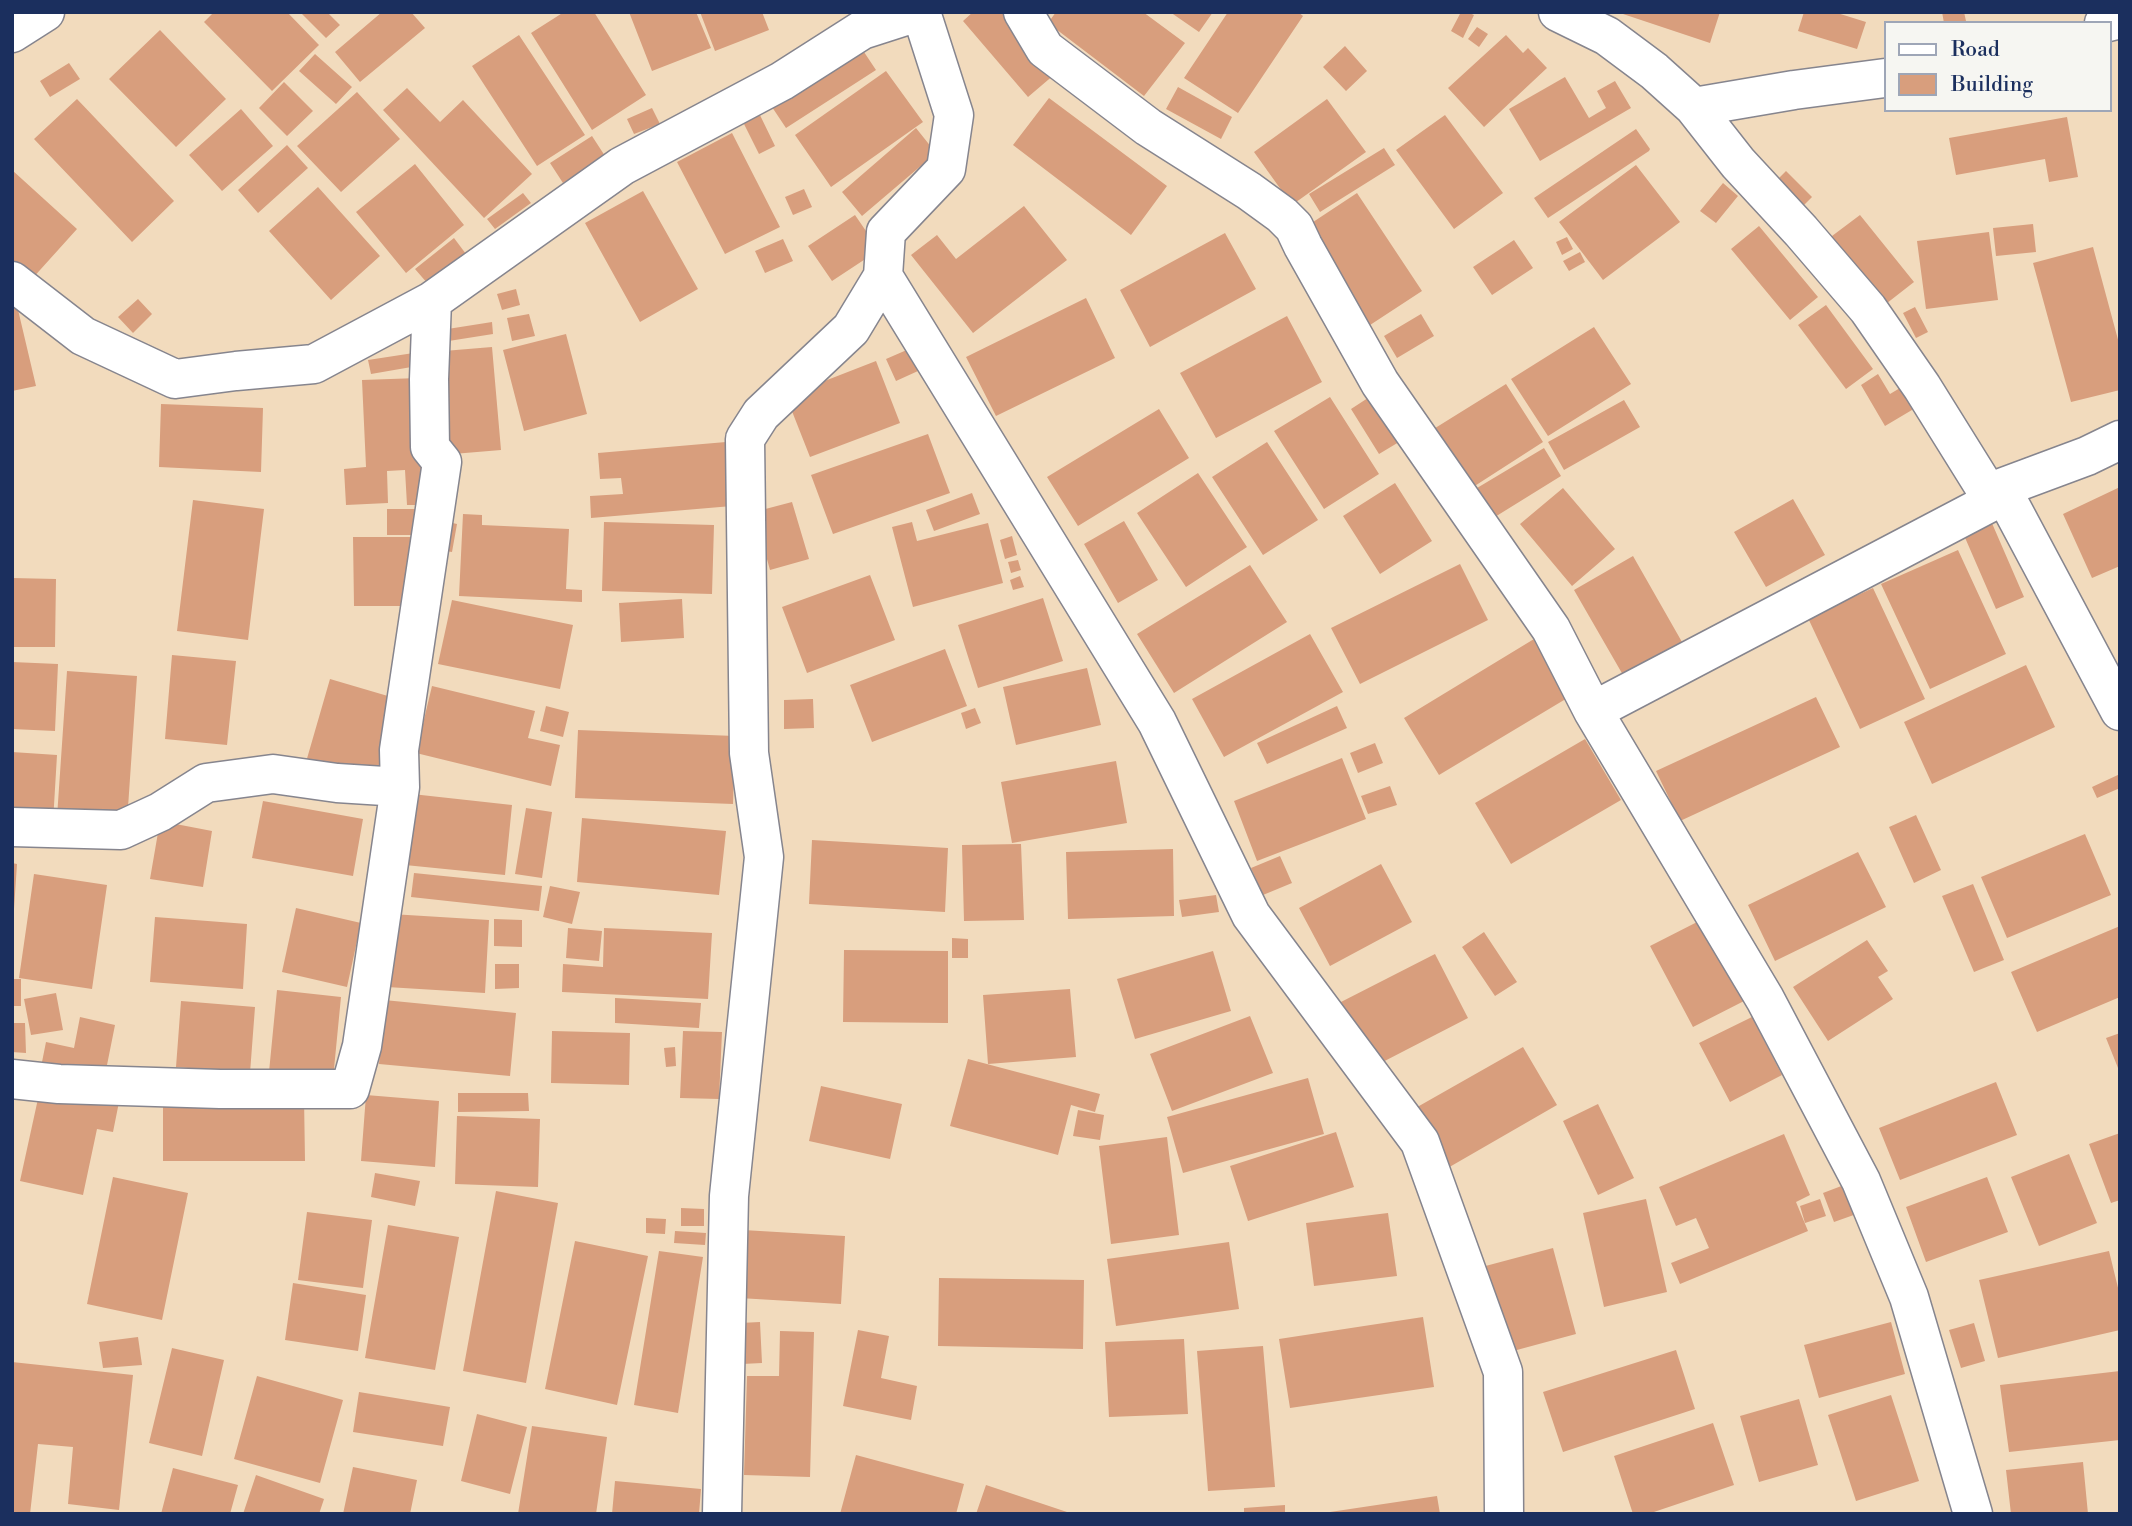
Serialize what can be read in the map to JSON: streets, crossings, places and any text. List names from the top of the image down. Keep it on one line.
{"legend":["Road","Building"]}
